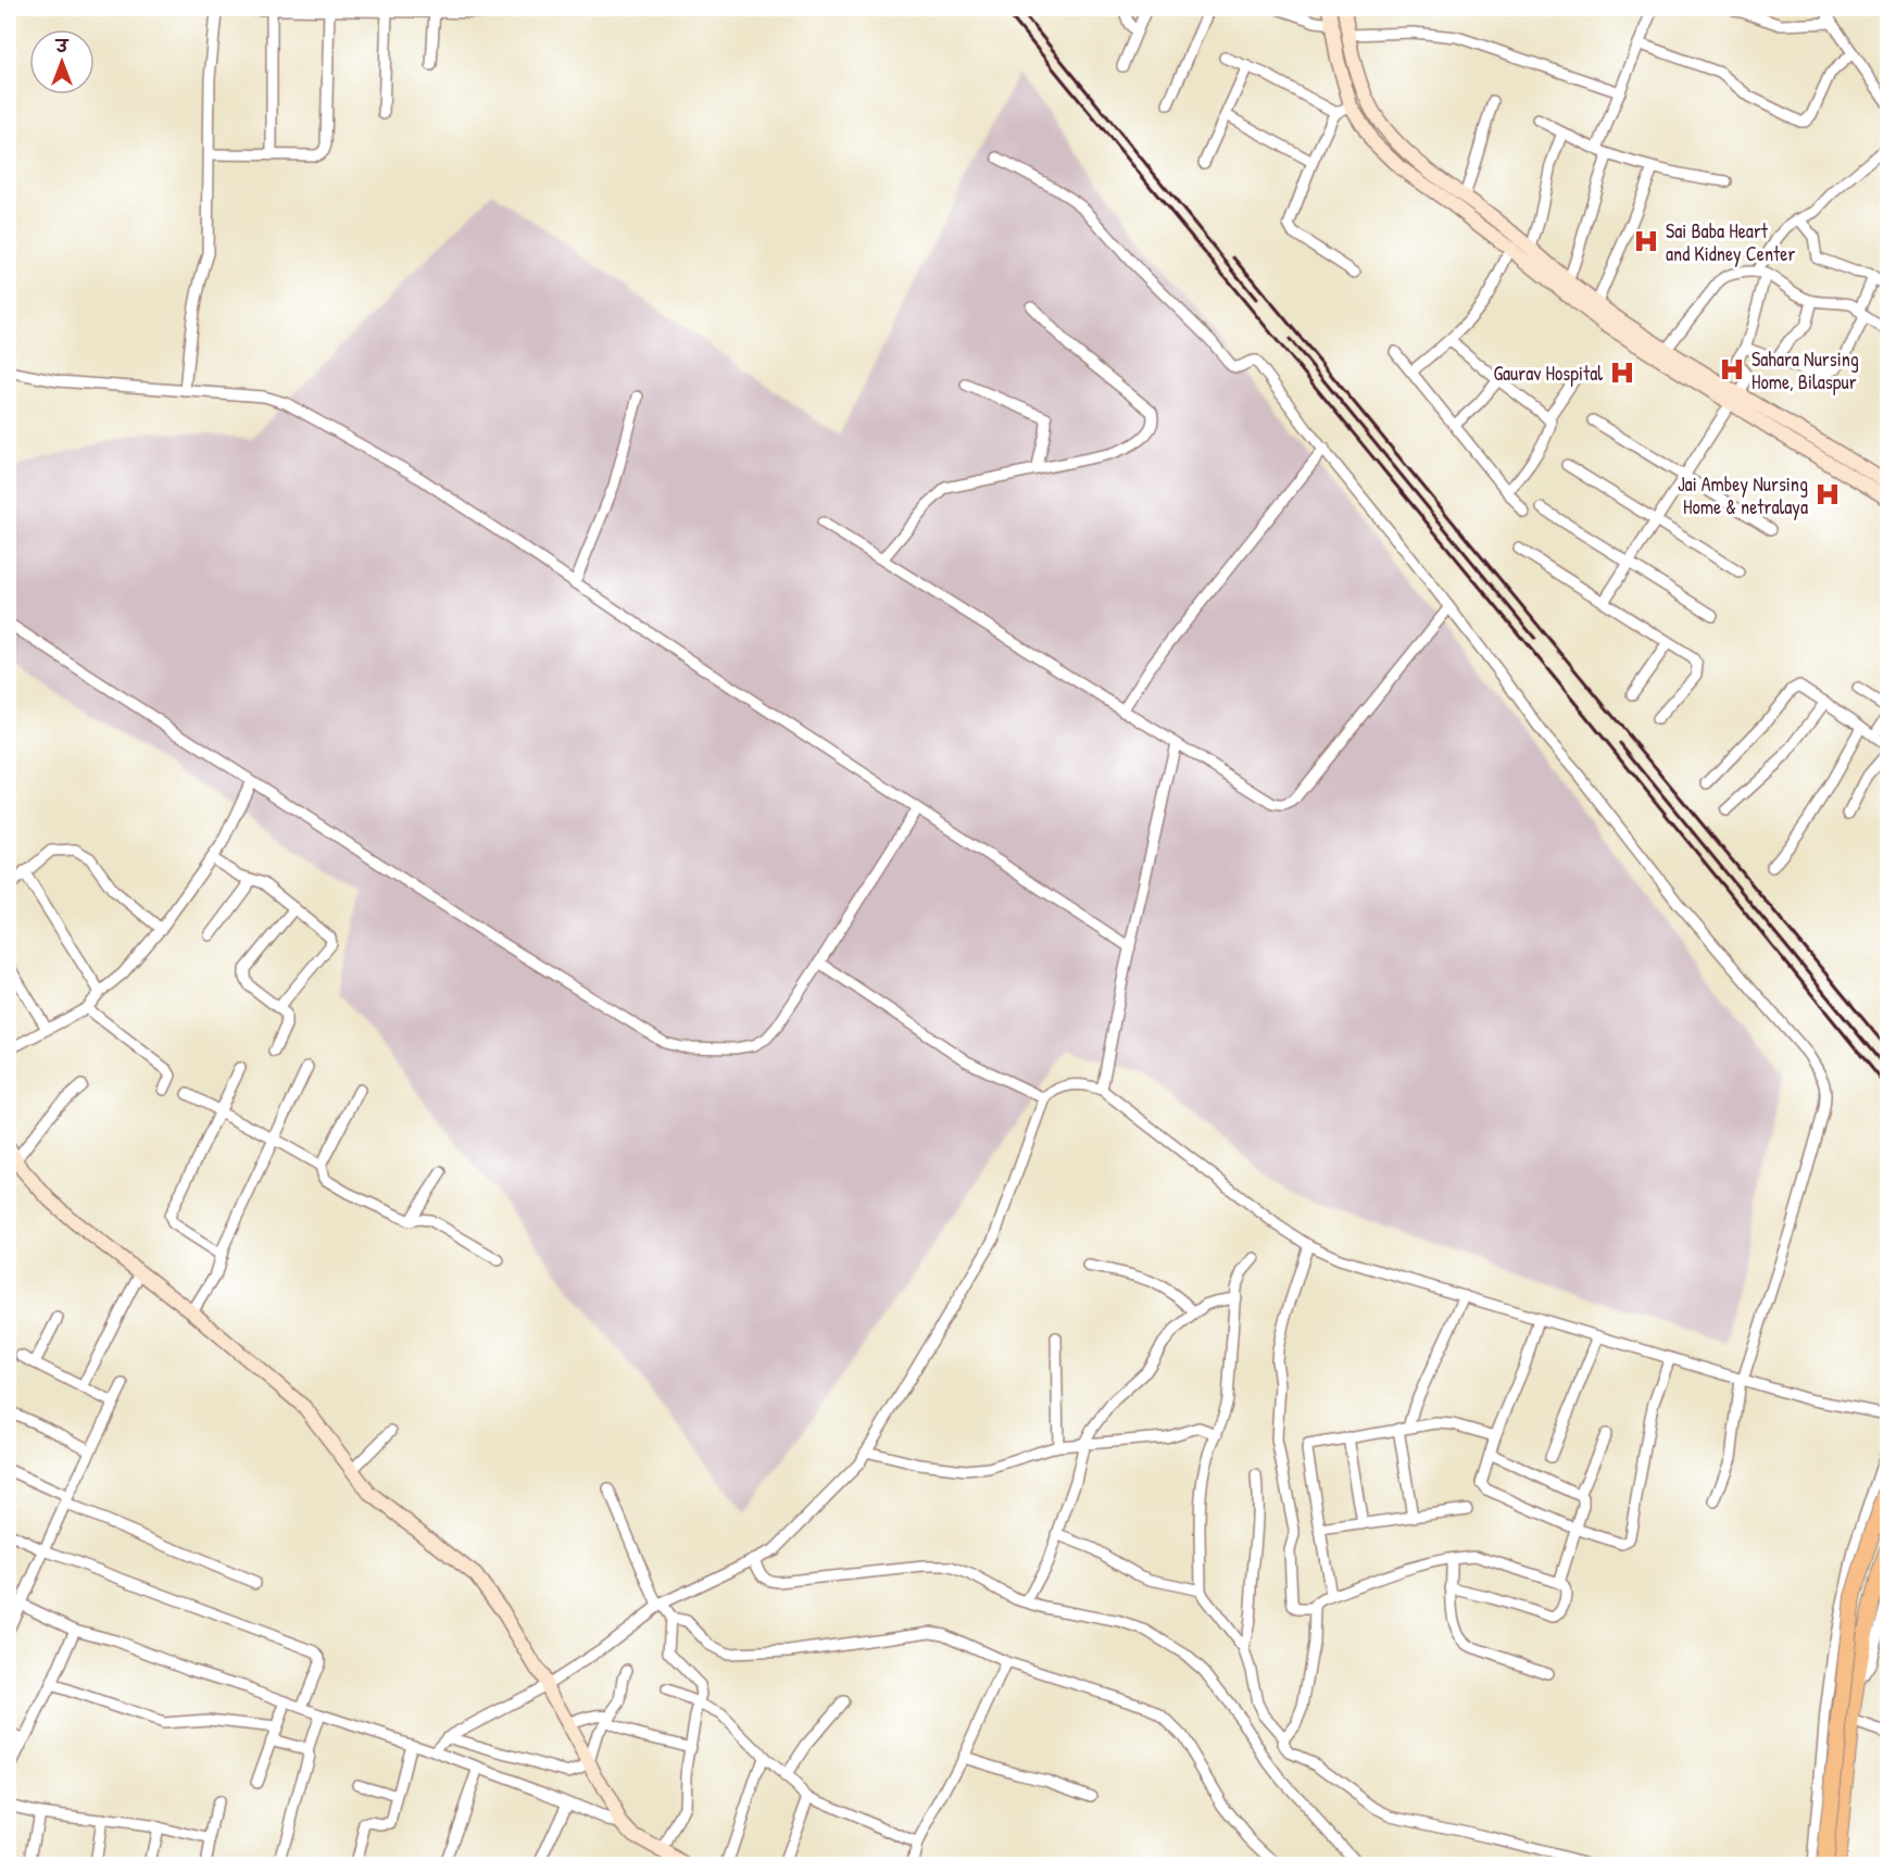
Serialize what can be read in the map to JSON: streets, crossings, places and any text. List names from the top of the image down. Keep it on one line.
{"places":{"hospital":["Sai Baba Heart and Kidney Center","Sahara Nursing Home, Bilaspur","Gaurav Hospital","Jai Ambey Nursing Home & netralaya"]},"north":"top"}
